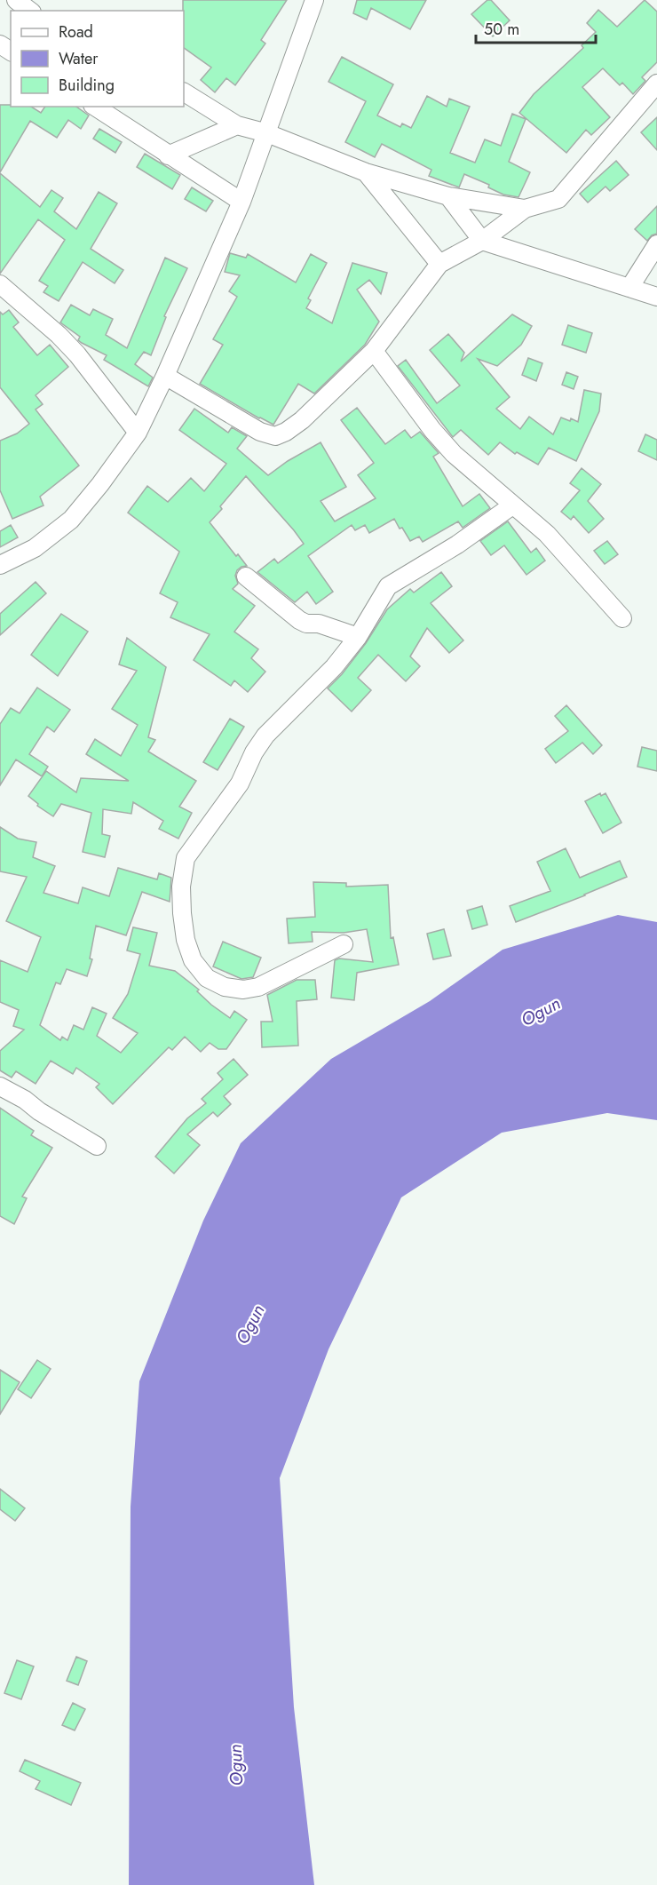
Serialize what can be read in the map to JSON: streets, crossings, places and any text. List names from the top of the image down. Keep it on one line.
{"water":["Ogun"],"legend":["Road","Water","Building"],"scale_bar":"50 m"}
